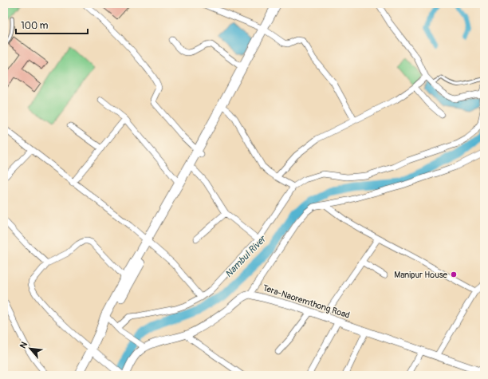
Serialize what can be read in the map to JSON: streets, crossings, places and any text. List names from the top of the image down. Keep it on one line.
{"streets":{"street":["Tera-Naoremthong Road"]},"water":["Nambul River"],"places":["Manipur House"],"scale_bar":"100 m","north":"top left"}
